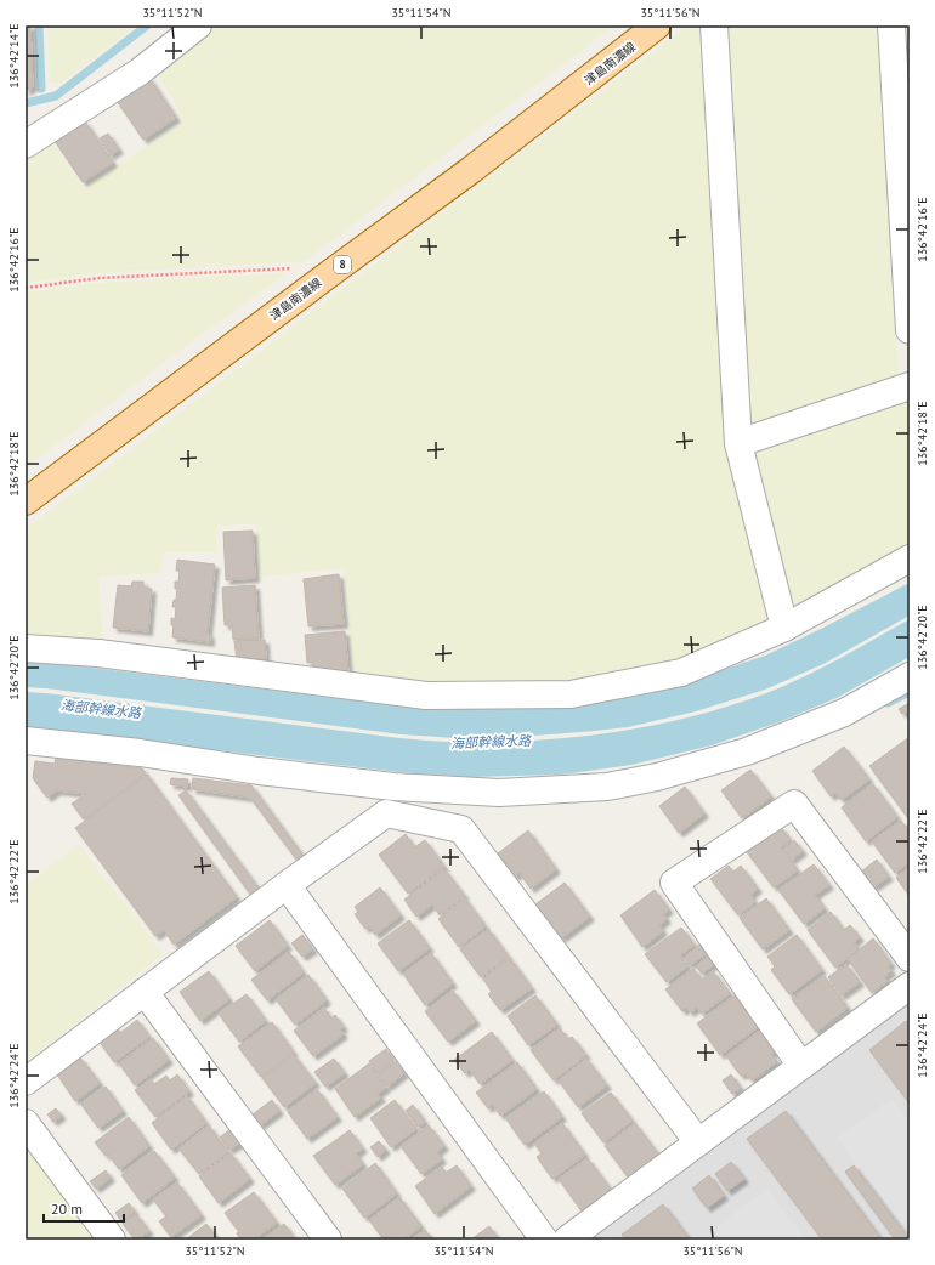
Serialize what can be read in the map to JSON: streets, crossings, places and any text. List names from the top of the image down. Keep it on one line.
{"streets":{"main road":["津島南濃線","8"]},"water":["海部幹線水路"],"scale_bar":"20 m","coordinates":["35°11'52\"N","35°11'54\"N","35°11'56\"N","136°42'14\"E","136°42'16\"E","136°42'18\"E","136°42'20\"E","136°42'22\"E","136°42'24\"E"]}
